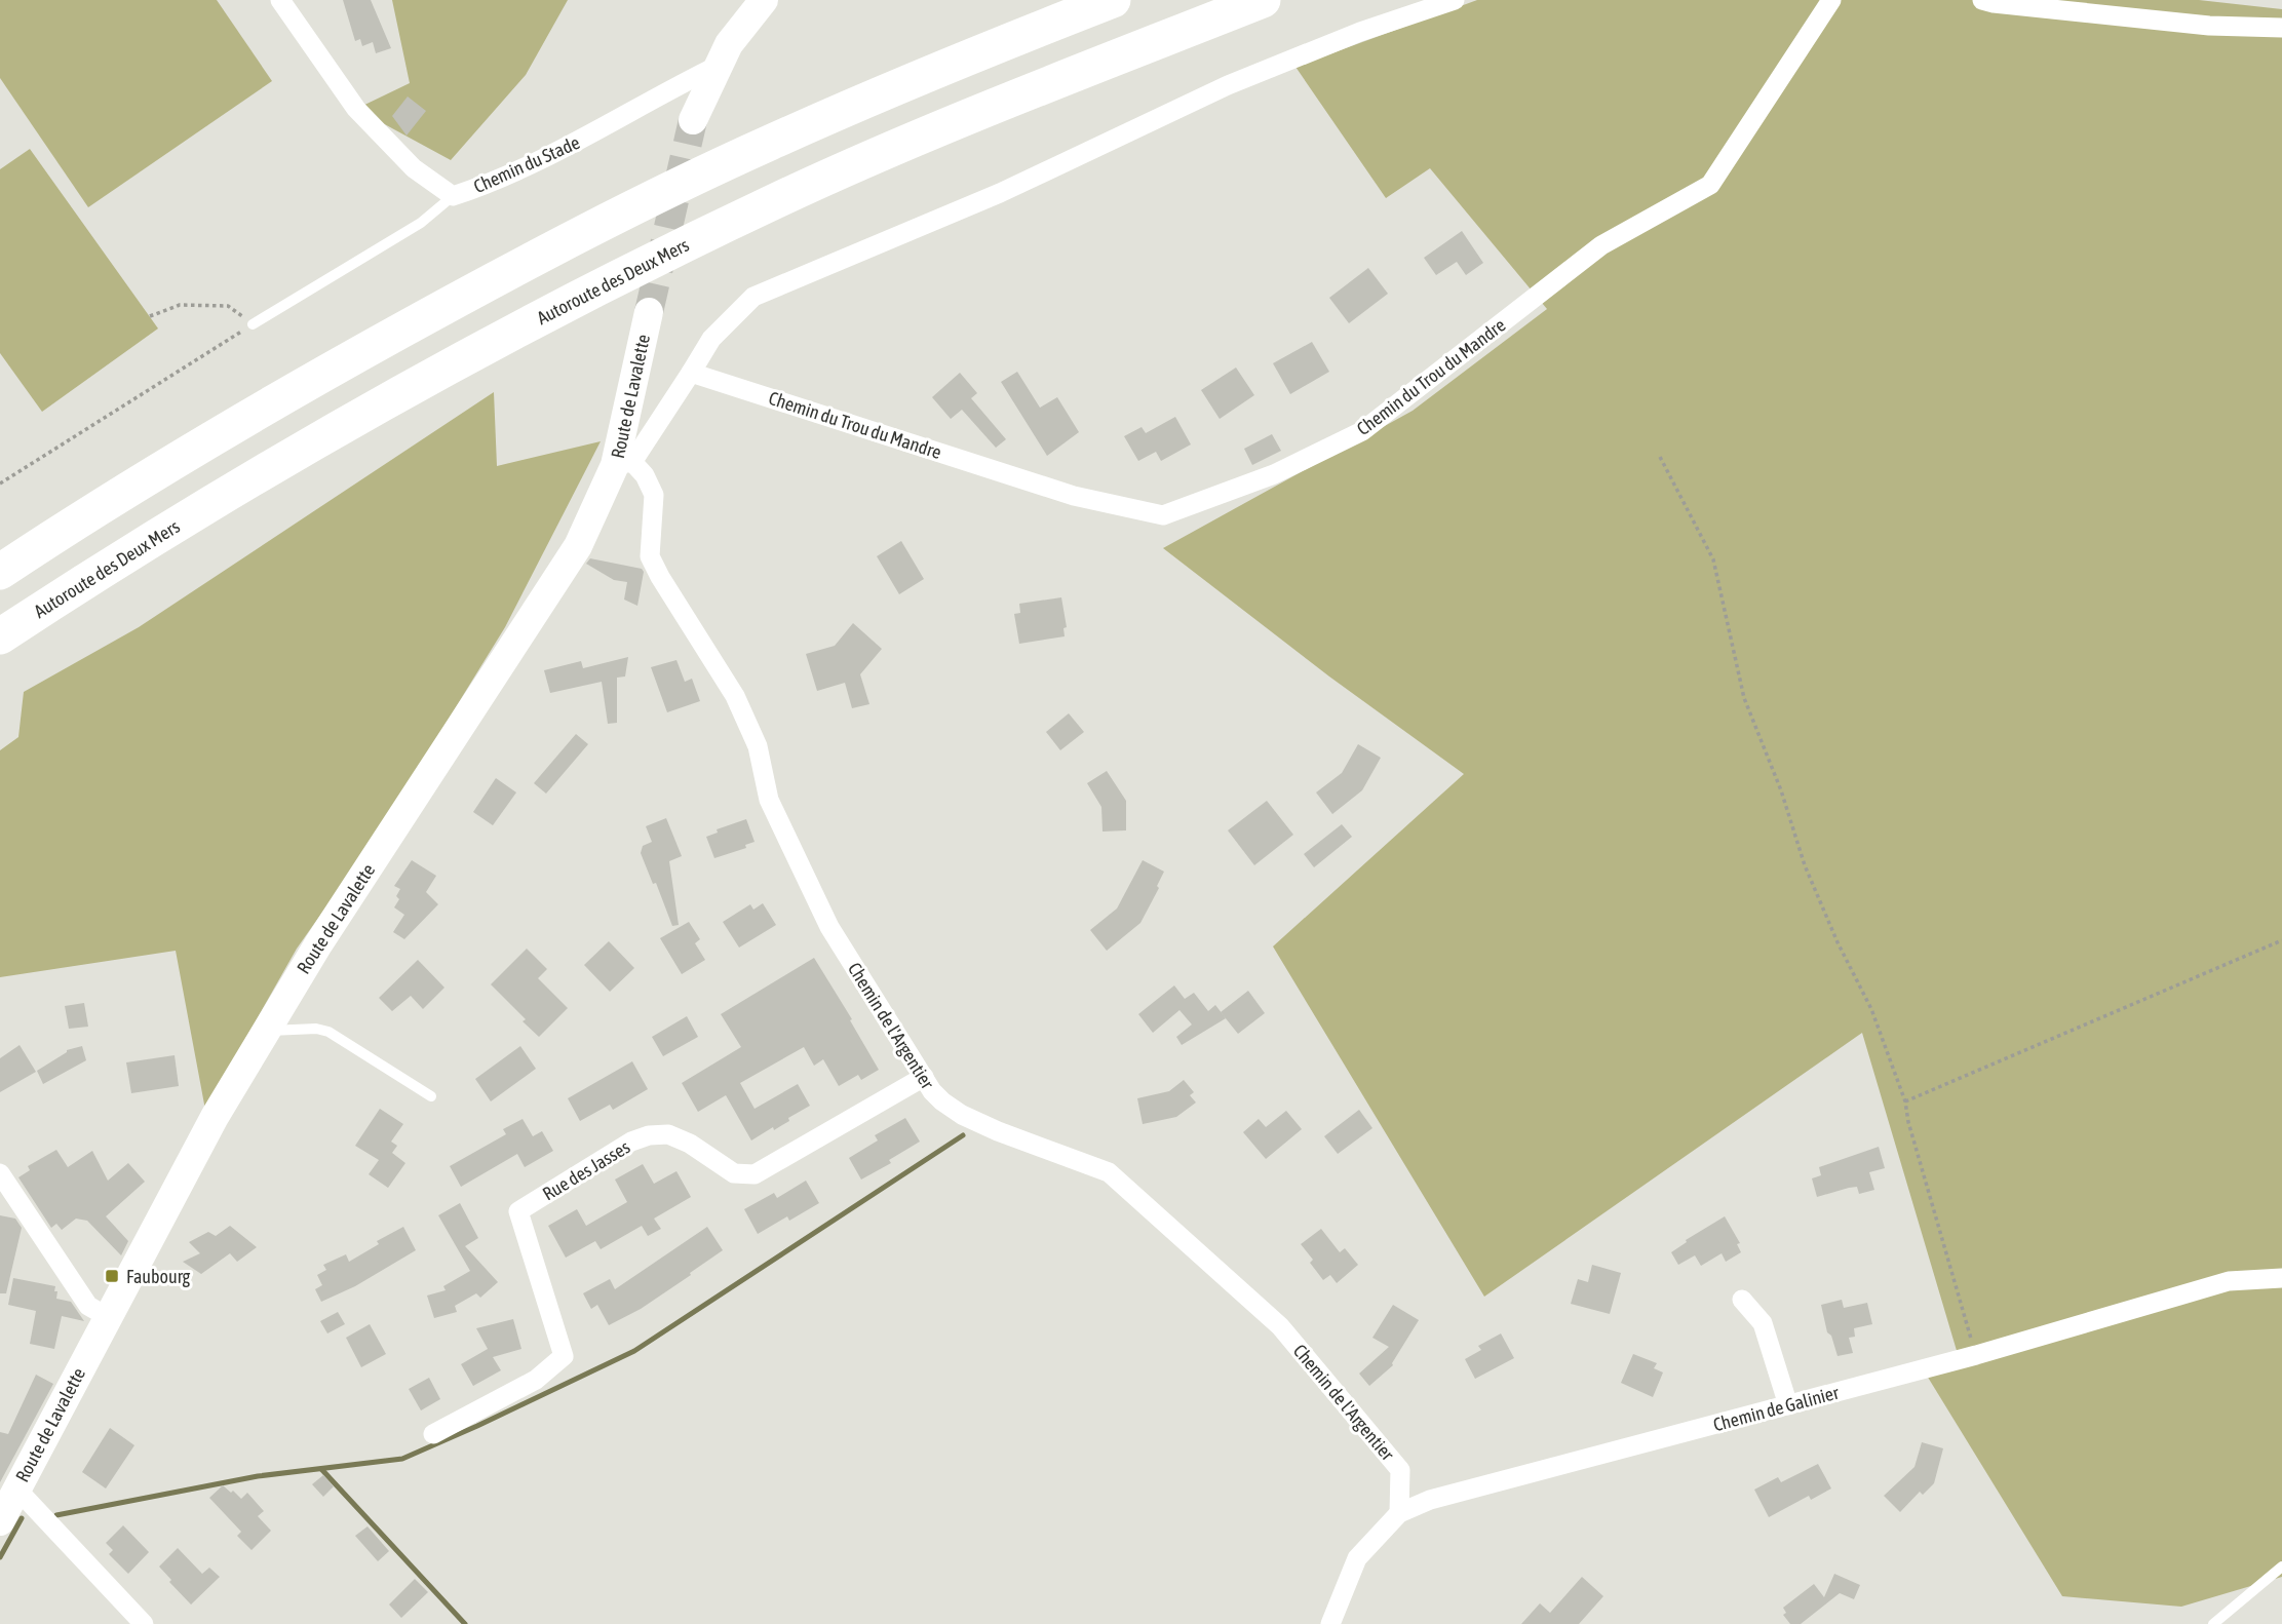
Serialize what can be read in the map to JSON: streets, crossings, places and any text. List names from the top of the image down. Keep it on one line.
{"streets":{"highway":["Autoroute des Deux Mers"],"main road":["Route de Lavalette"],"street":["Chemin du Stade","Chemin du Trou du Mandre","Chemin de l'Argentier","Rue des Jasses","Chemin de Galinier"]},"crossings":[["Route de Lavalette","Chemin de l'Argentier"],["Chemin de l'Argentier","Rue des Jasses"],["Chemin de l'Argentier","Chemin de Galinier"]],"places":{"transit":["Faubourg"]}}
